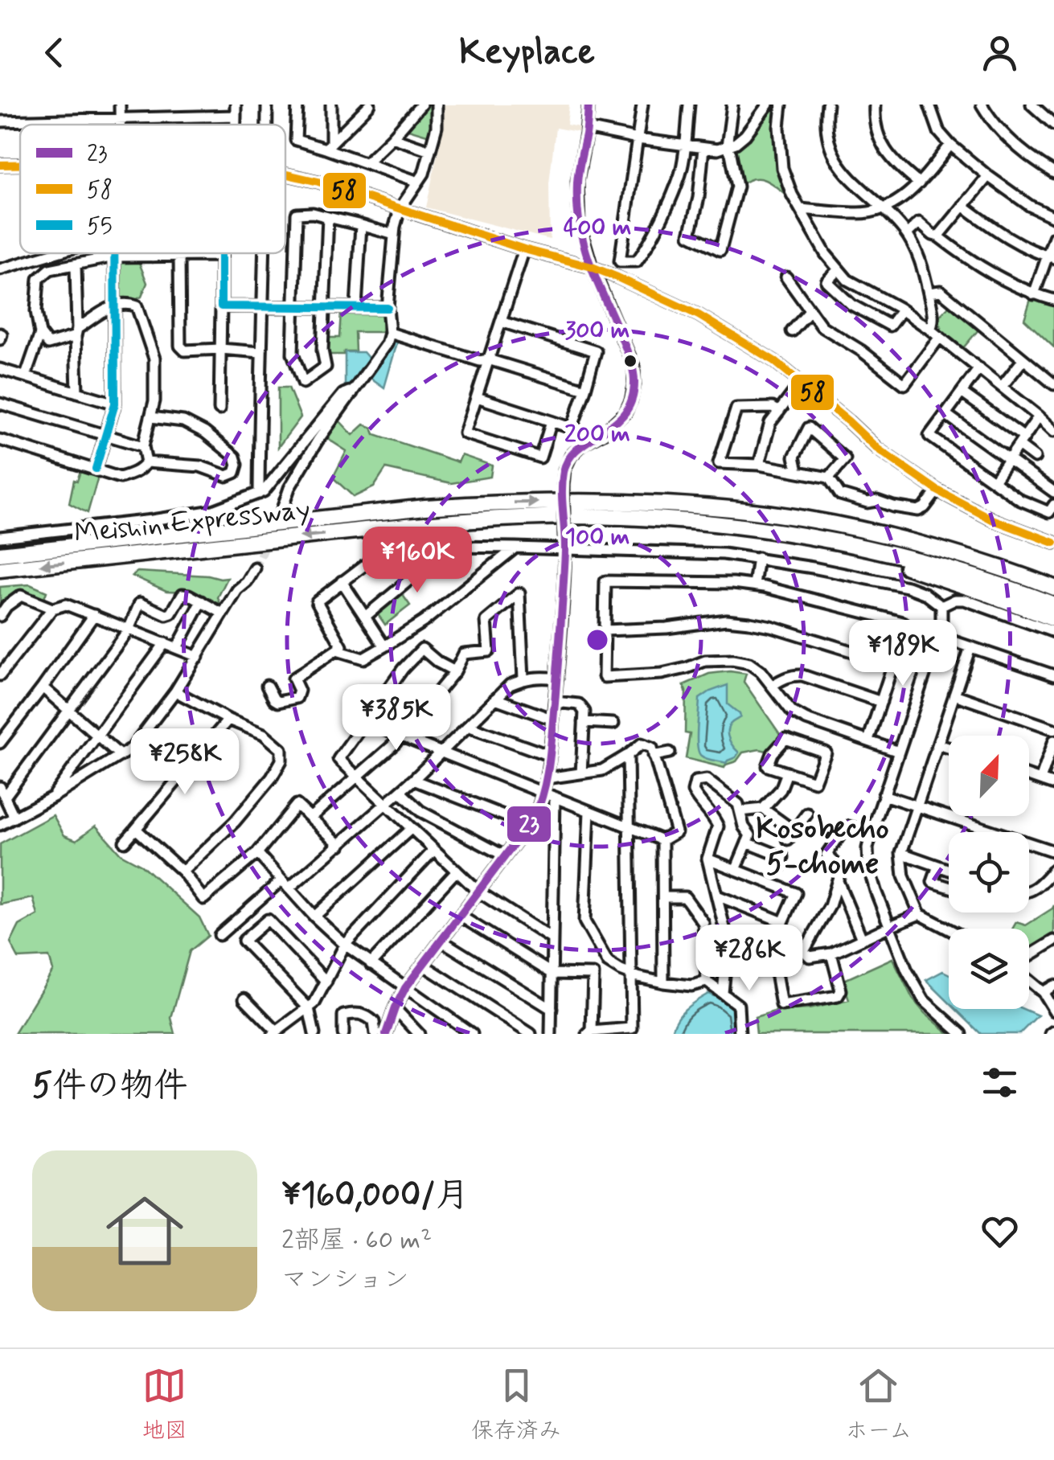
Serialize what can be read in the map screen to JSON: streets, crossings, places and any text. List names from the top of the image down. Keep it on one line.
{"streets":{"highway":["Meishin Expressway"]},"districts":["Kosobecho 5-chome"],"lines":["transit line 23","transit line 58","transit line 55"],"legend":["23","58","55"],"north":"top right","page":{"header":"Keyplace","price":["¥160K","¥189K","¥385K","¥258K","¥286K"],"heading":"5件の物件","list":[{"name":"¥160,000/月","note":"2部屋 · 60 m² · マンション"}],"tabs":["地図","保存済み","ホーム"]},"rings":["400 m","300 m","200 m","100 m"]}
